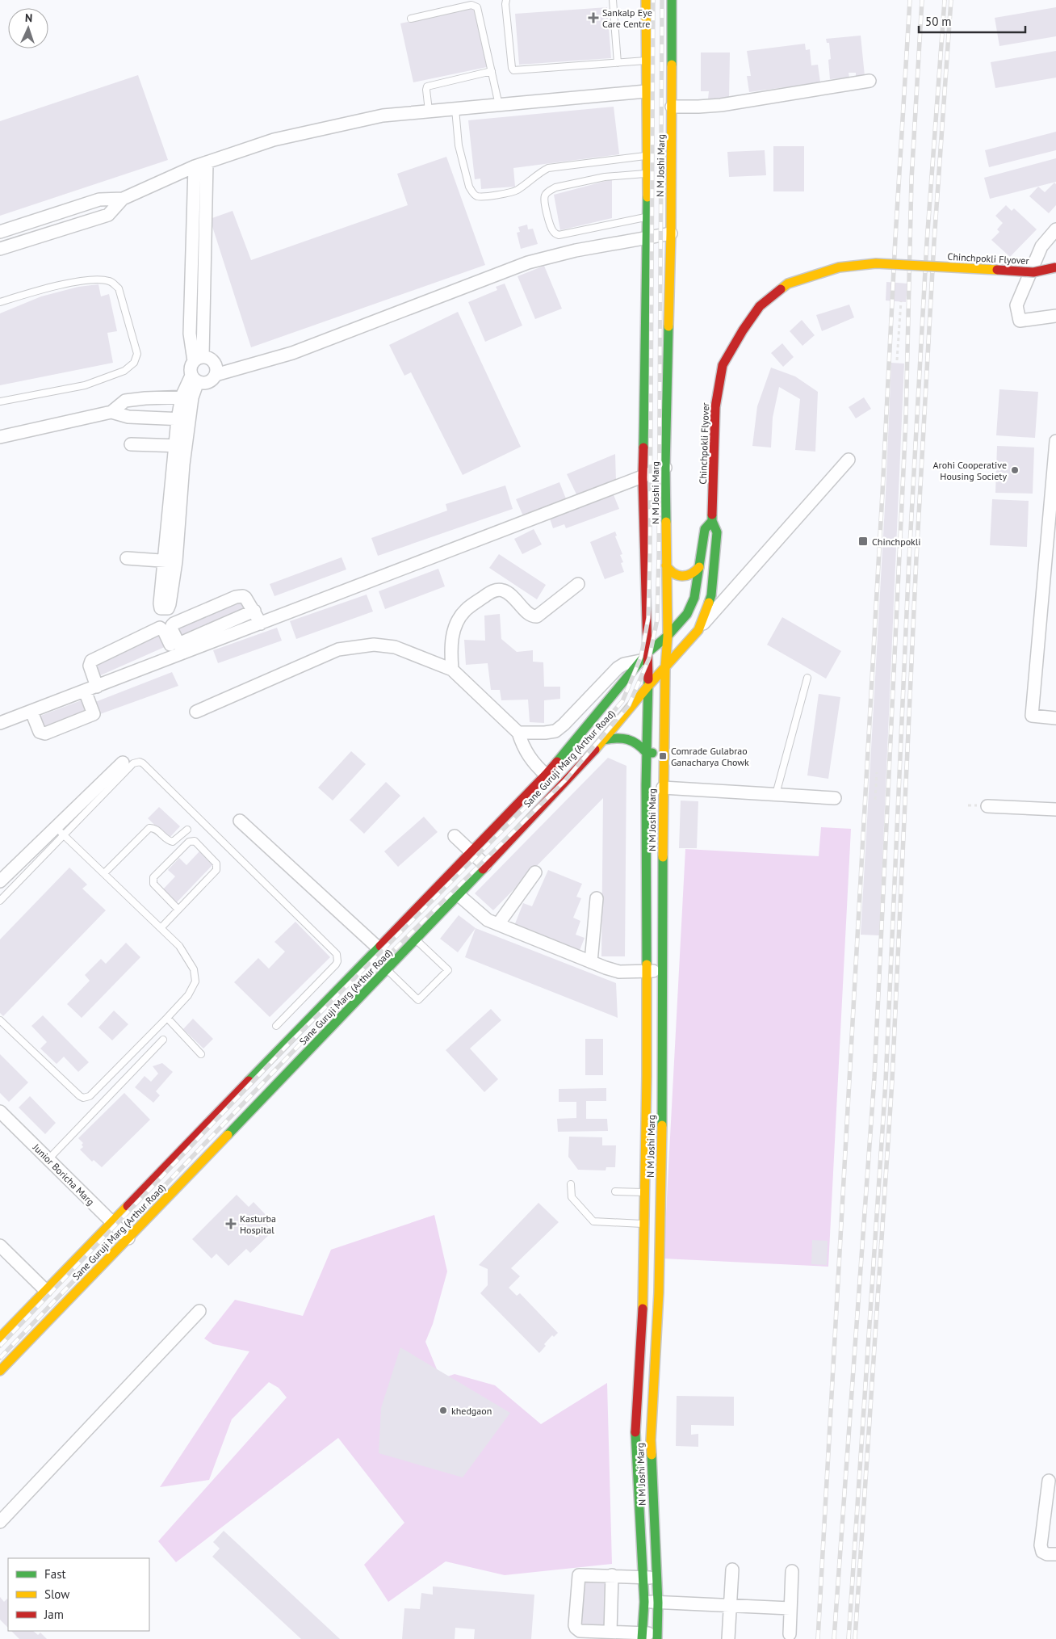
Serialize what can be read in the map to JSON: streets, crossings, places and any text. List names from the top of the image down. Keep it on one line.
{"streets":{"main road":["N M Joshi Marg","Chinchpokli Flyover","Sane Guruji Marg (Arthur Road)"],"street":["Junior Boricha Marg"]},"crossings":[["N M Joshi Marg","Sane Guruji Marg (Arthur Road)"],["Chinchpokli Flyover","Sane Guruji Marg (Arthur Road)"],["Sane Guruji Marg (Arthur Road)","Junior Boricha Marg"]],"places":{"health":["Sankalp Eye Care Centre","Kasturba Hospital"],"other":["Arohi Cooperative Housing Society","khedgaon"],"transit":["Chinchpokli","Comrade Gulabrao Ganacharya Chowk"]},"legend":["Fast","Slow","Jam"],"scale_bar":"50 m","north":"top"}
